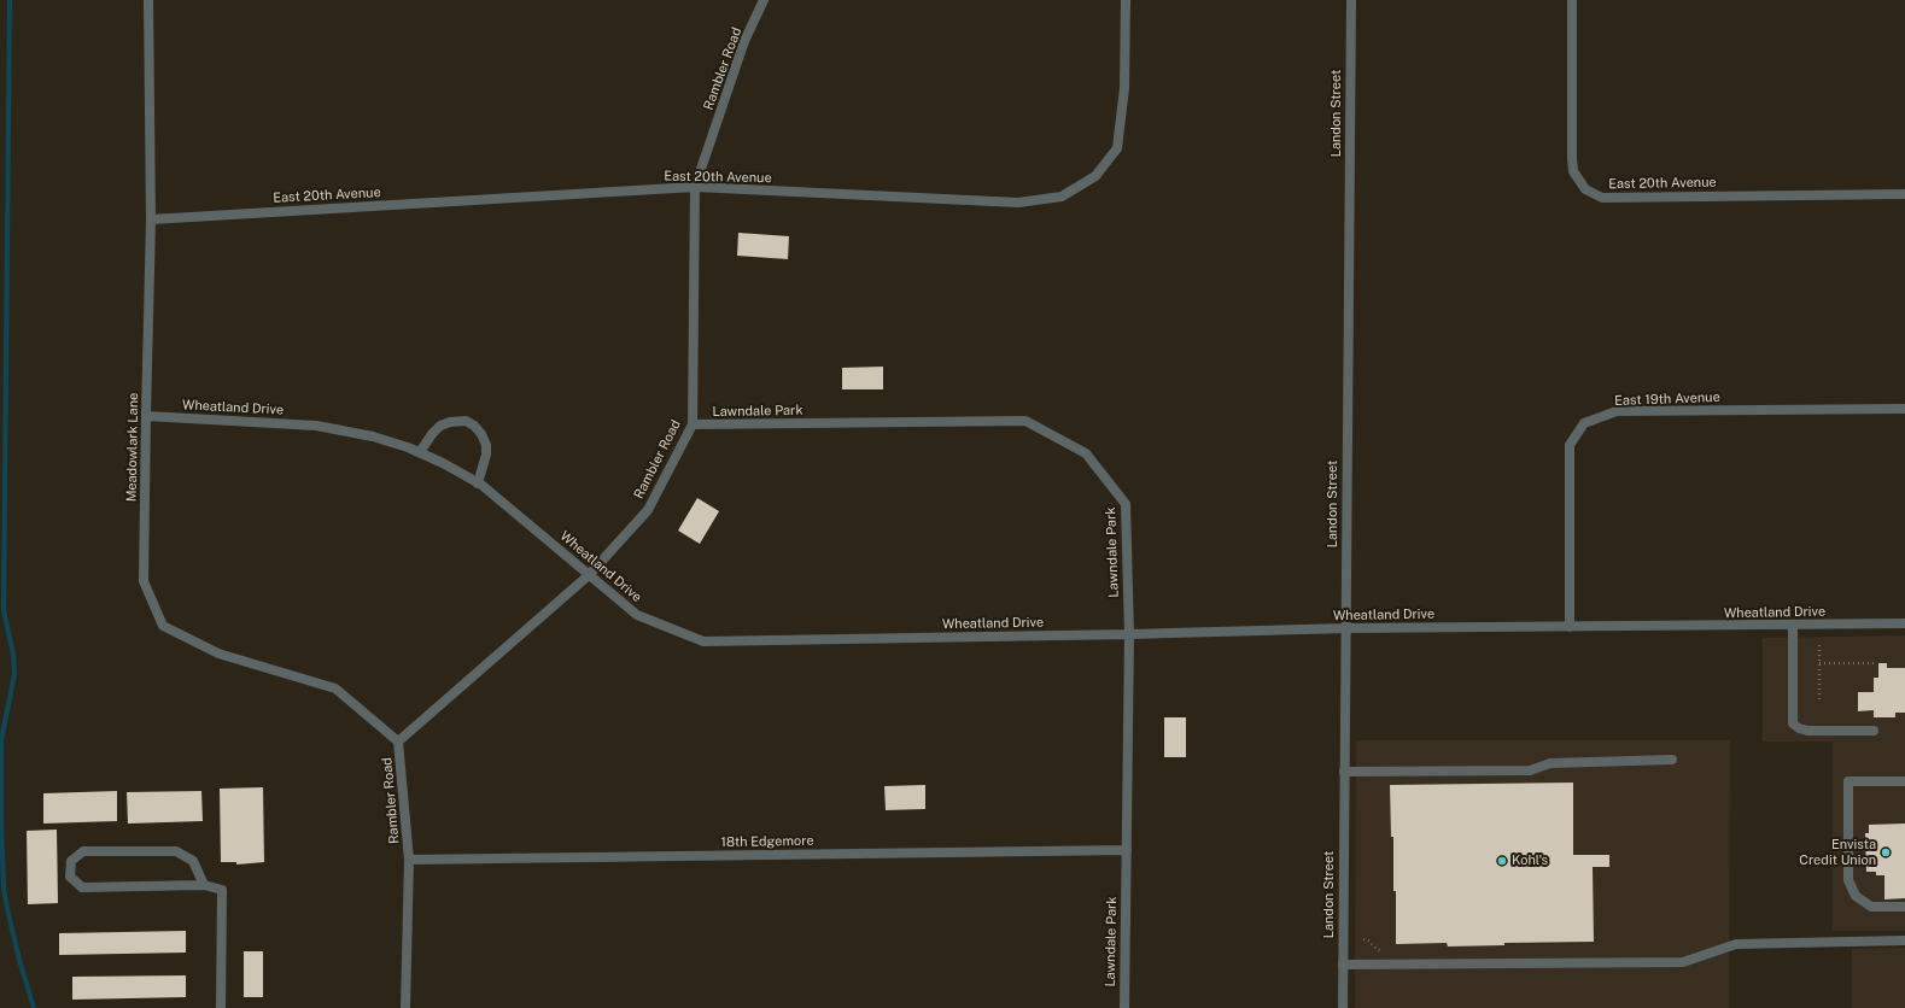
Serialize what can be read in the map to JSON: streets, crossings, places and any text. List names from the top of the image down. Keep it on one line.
{"streets":{"street":["Rambler Road","Landon Street","East 20th Avenue","East 19th Avenue","Wheatland Drive","Lawndale Park","Meadowlark Lane","18th Edgemore"]},"crossings":[["Rambler Road","East 20th Avenue"],["Rambler Road","Wheatland Drive"],["Rambler Road","Lawndale Park"],["Rambler Road","Meadowlark Lane"],["Rambler Road","18th Edgemore"],["Landon Street","Wheatland Drive"],["East 20th Avenue","Meadowlark Lane"],["East 19th Avenue","Wheatland Drive"],["Wheatland Drive","Lawndale Park"],["Wheatland Drive","Meadowlark Lane"],["Lawndale Park","18th Edgemore"]],"places":["Envista Credit Union","Kohl's"]}
